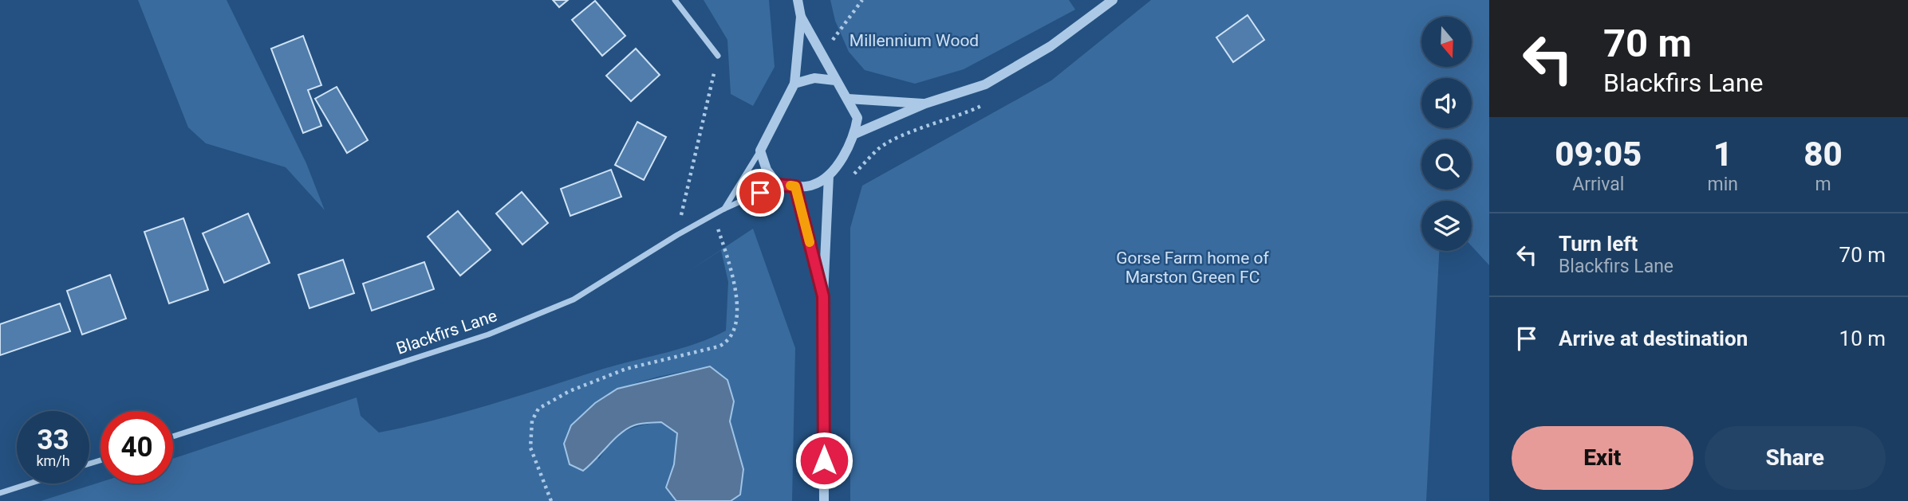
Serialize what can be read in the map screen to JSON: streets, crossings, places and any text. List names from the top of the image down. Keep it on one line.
{"streets":{"street":["Blackfirs Lane"]},"parks":["Millennium Wood","Gorse Farm home of Marston Green FC"],"north":"bottom","page":{"turn":["70 m","Blackfirs Lane"],"eta":["09:05","Arrival","1","min","80","m"],"list":[{"name":"Turn left","note":"Blackfirs Lane","value":"70 m"},{"name":"Arrive at destination","value":"10 m"}],"speed":"33 km/h","limit":"40","buttons":["Exit","Share"]}}
